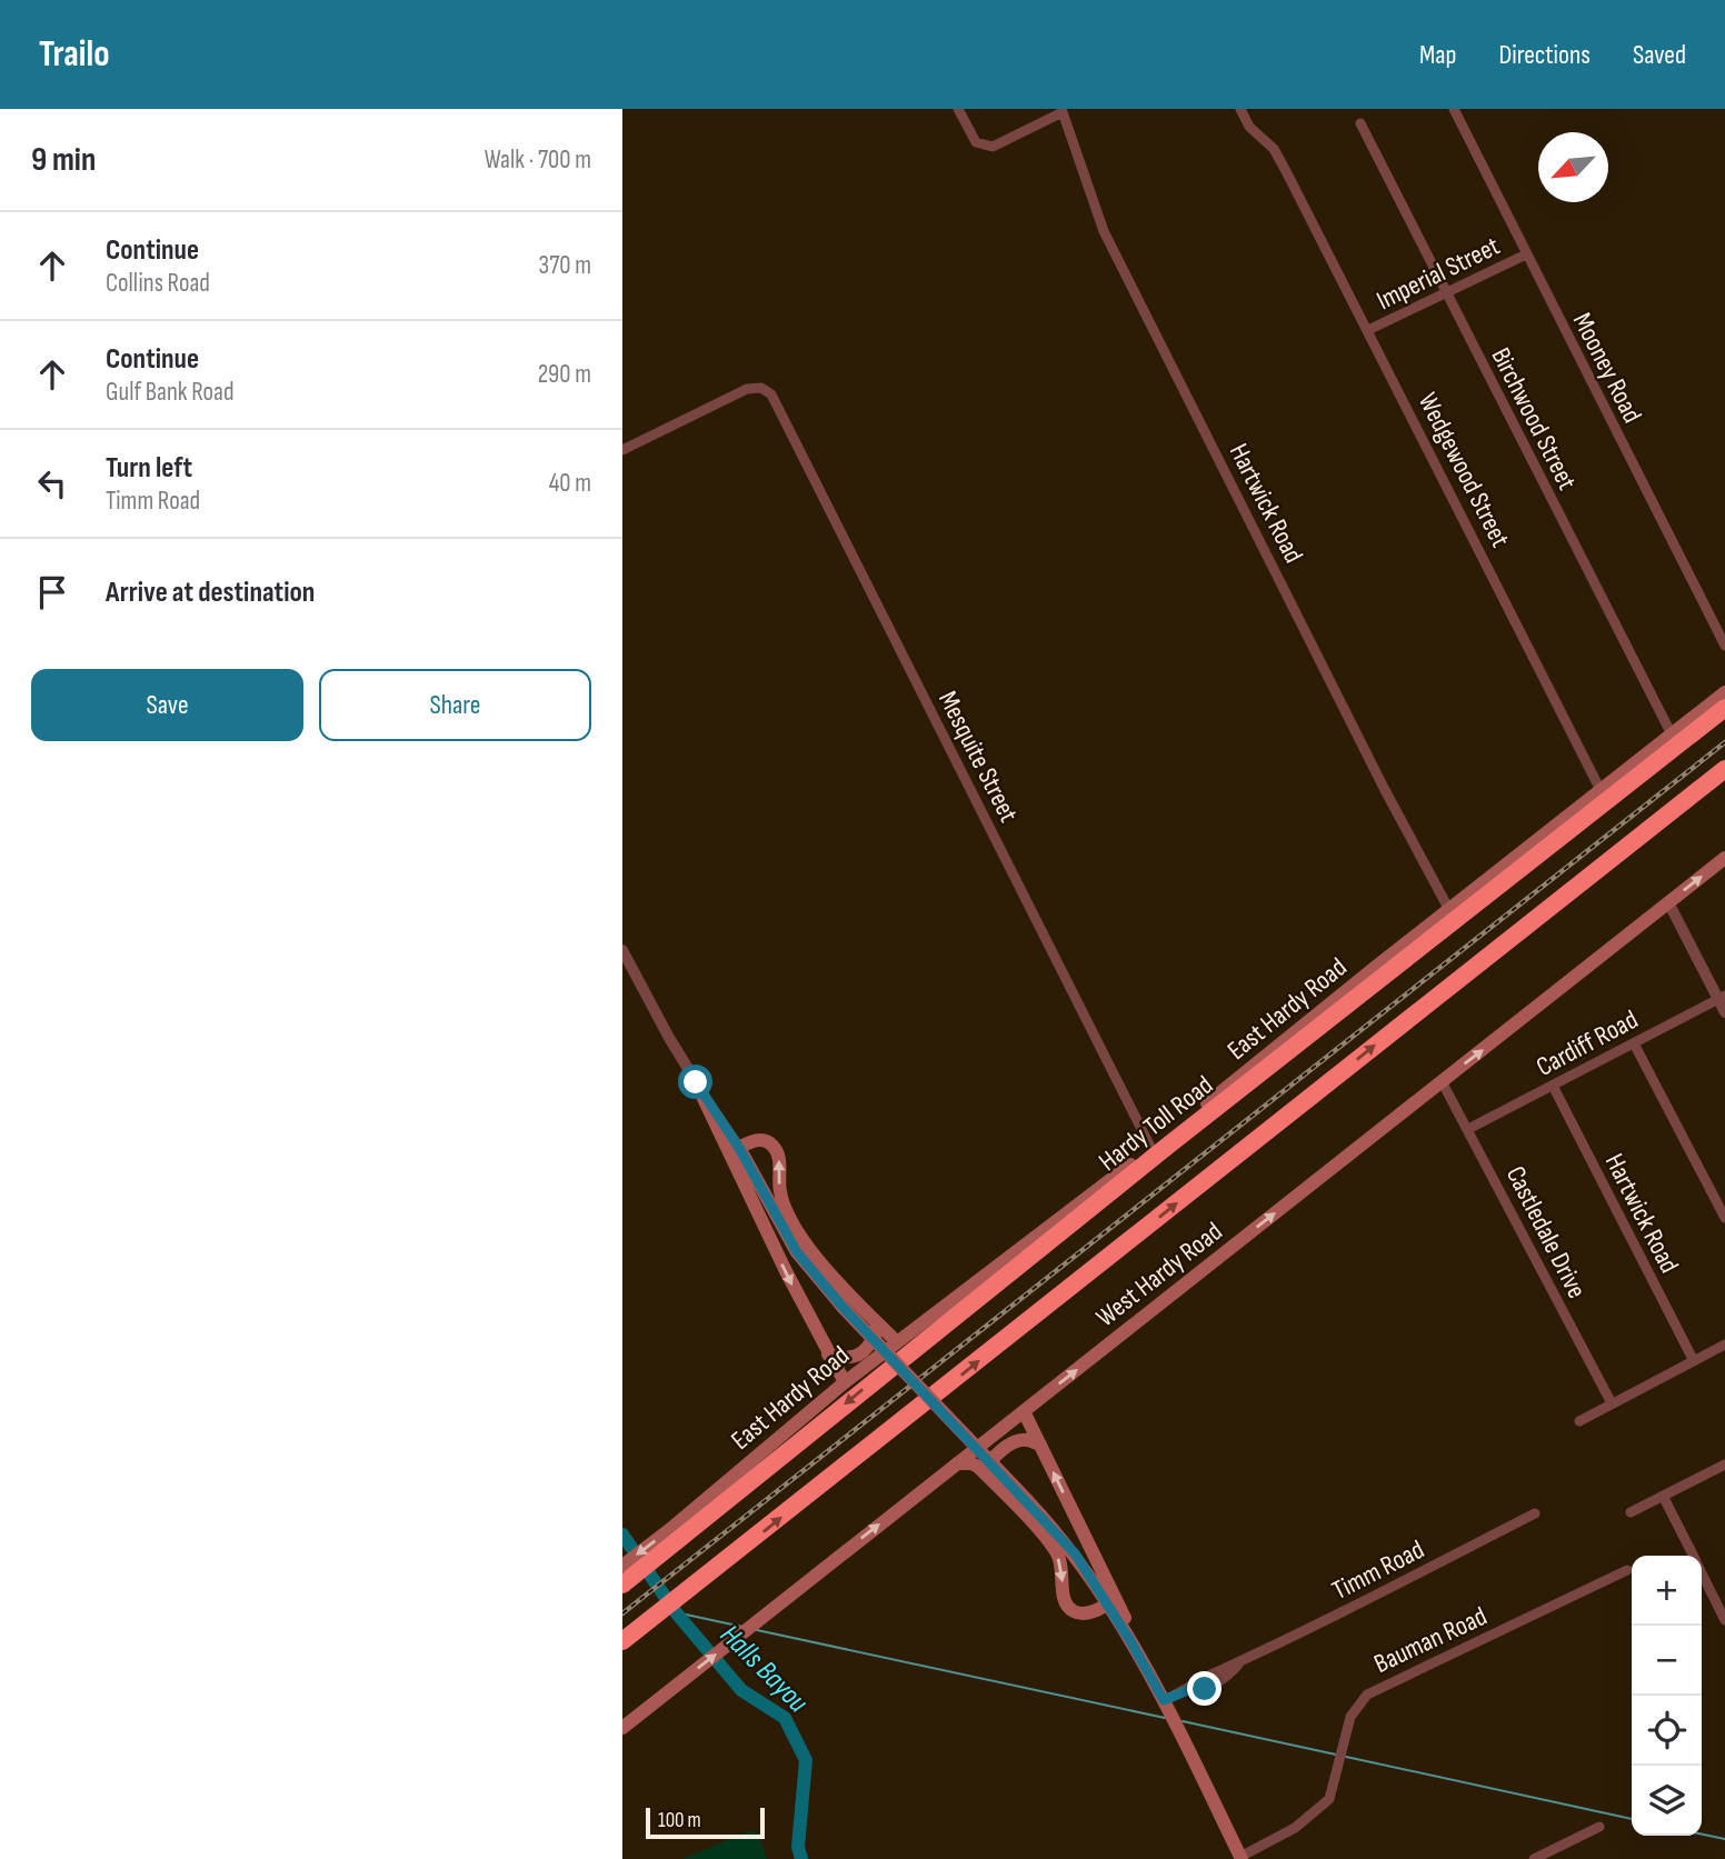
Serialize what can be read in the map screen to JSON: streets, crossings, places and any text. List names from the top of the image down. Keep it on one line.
{"streets":{"highway":["Hardy Toll Road"],"main road":["East Hardy Road","West Hardy Road"],"street":["Imperial Street","Mooney Road","Birchwood Street","Wedgewood Street","Hartwick Road","Mesquite Street","Cardiff Road","Castledale Drive","Timm Road","Bauman Road"]},"crossings":[["Imperial Street","Mooney Road"],["Imperial Street","Birchwood Street"],["Imperial Street","Wedgewood Street"],["Birchwood Street","East Hardy Road"],["Wedgewood Street","East Hardy Road"],["Hartwick Road","East Hardy Road"],["Hartwick Road","Cardiff Road"],["Mesquite Street","East Hardy Road"],["East Hardy Road","Hardy Toll Road"],["Cardiff Road","Castledale Drive"],["Castledale Drive","West Hardy Road"]],"one_way":["West Hardy Road"],"water":["Halls Bayou"],"scale_bar":"100 m","north":"bottom left","page":{"header":"Trailo","nav":["Map","Directions","Saved"],"heading":["9 min","Walk · 700 m"],"list":[["Continue","Collins Road","370 m"],["Continue","Gulf Bank Road","290 m"],["Turn left","Timm Road","40 m"],"Arrive at destination"],"buttons":["Save","Share"],"map_buttons":["+","−"],"scale":"100 m"}}
